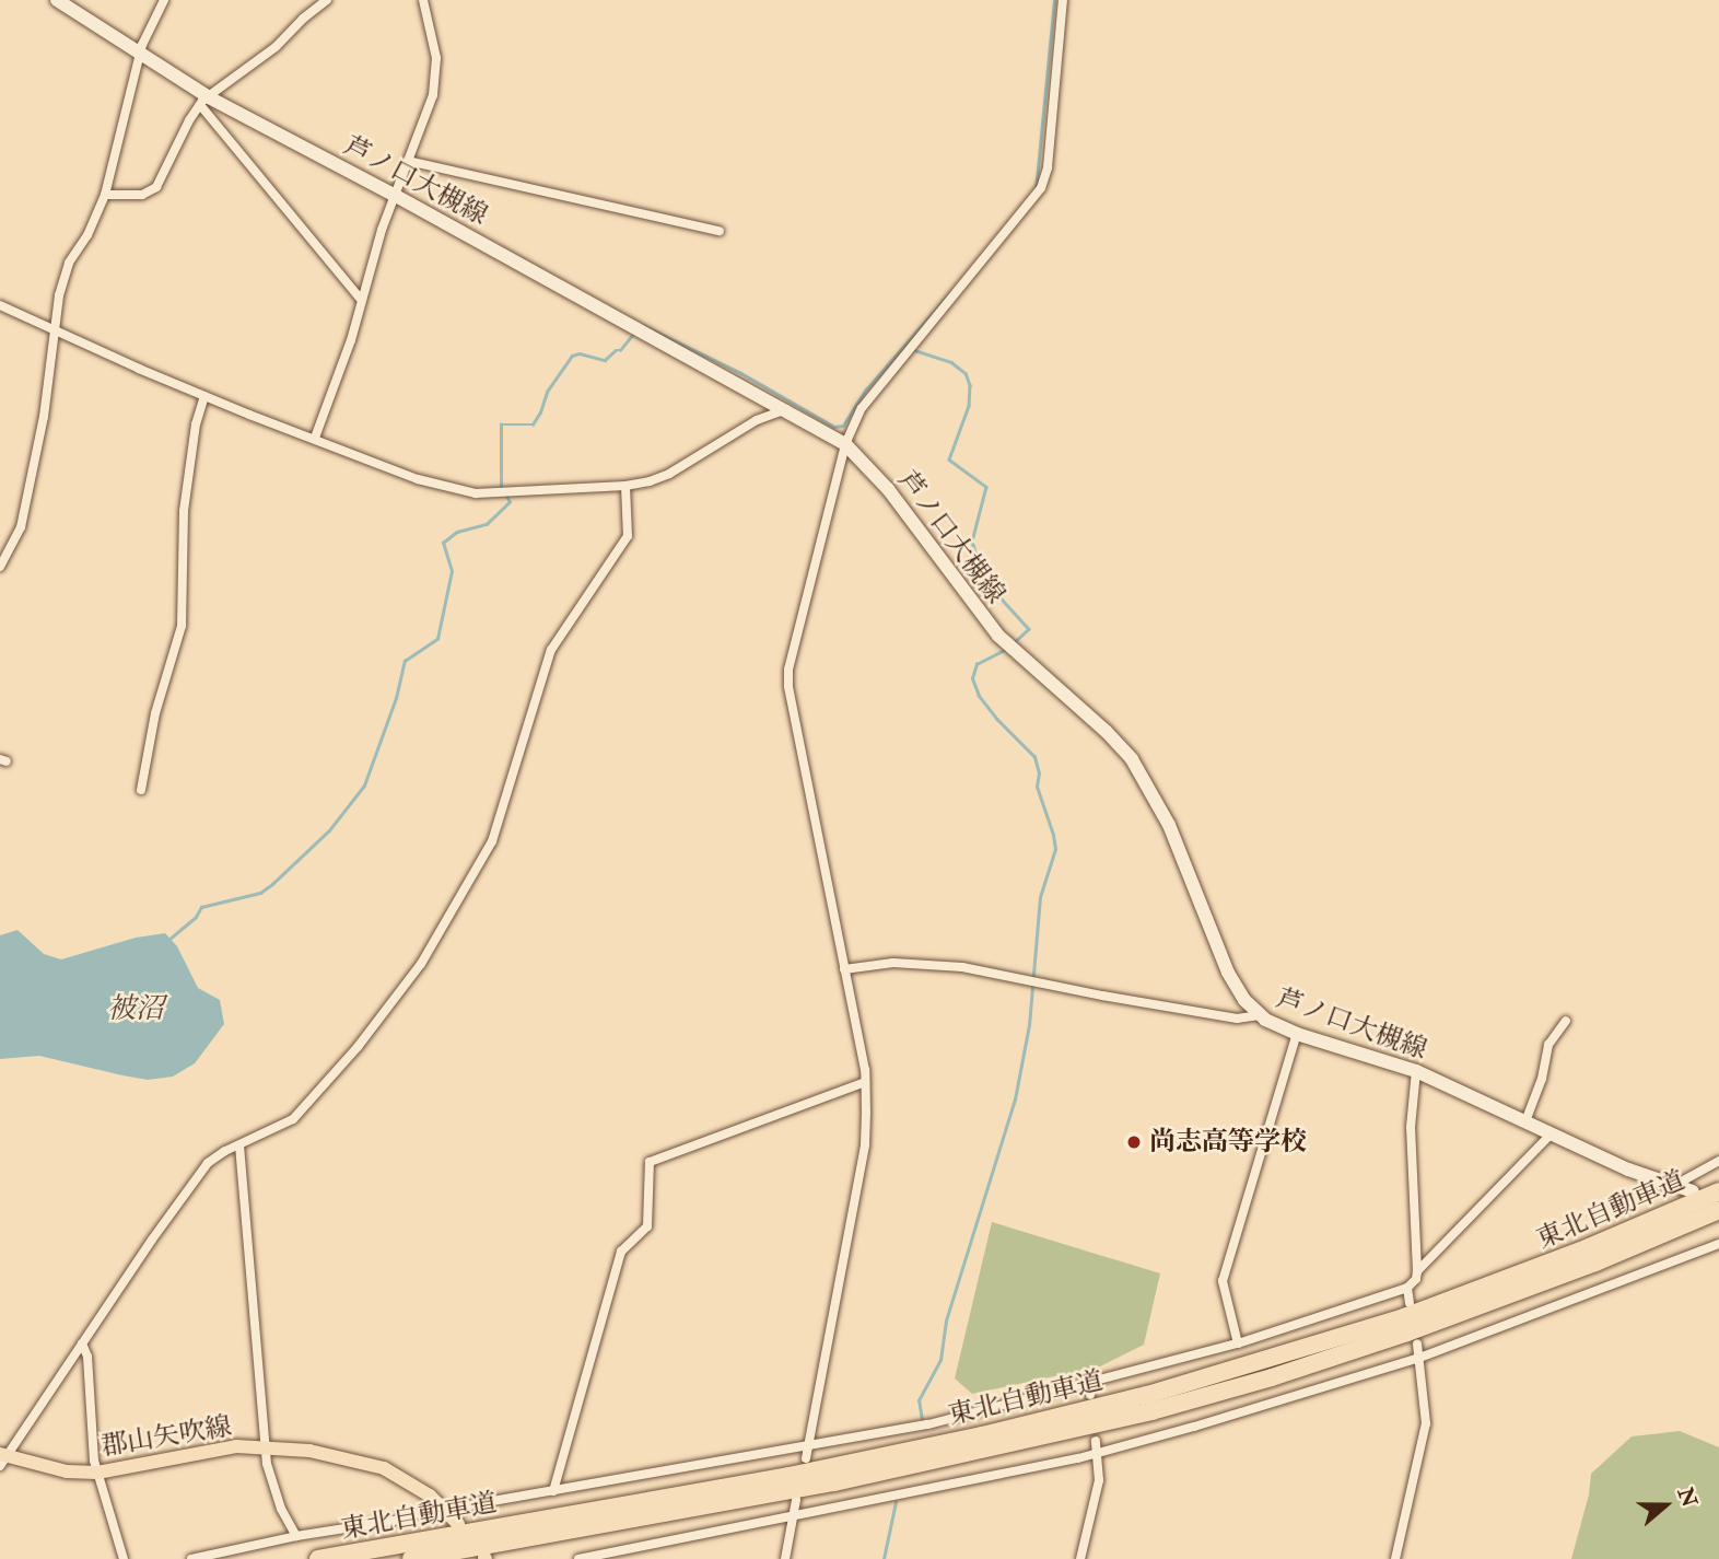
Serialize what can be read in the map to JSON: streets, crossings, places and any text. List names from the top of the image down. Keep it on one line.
{"streets":{"highway":["東北自動車道"],"main road":["芦ノ口大槻線","郡山矢吹線"]},"water":["被沼"],"places":["尚志高等学校"],"north":"right"}
